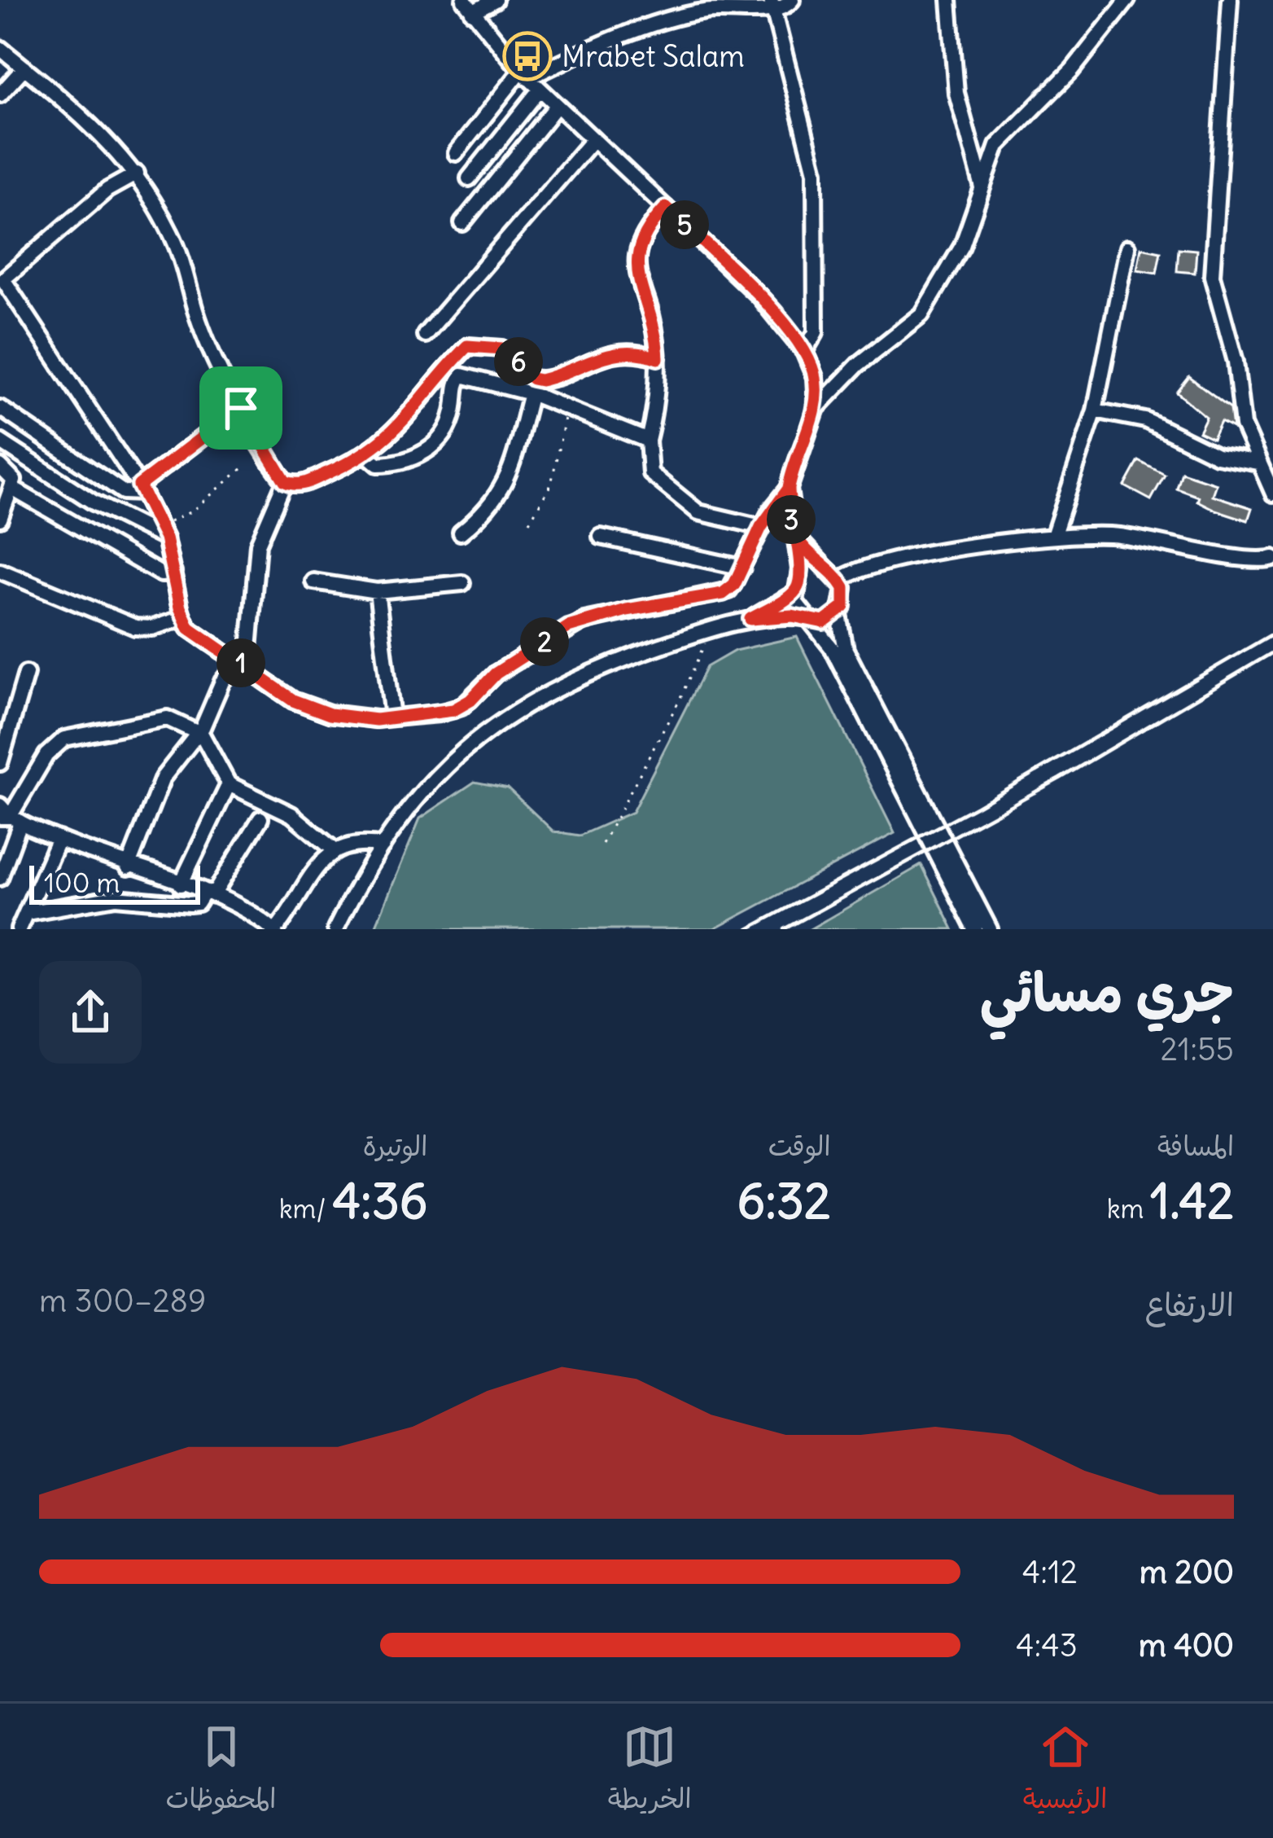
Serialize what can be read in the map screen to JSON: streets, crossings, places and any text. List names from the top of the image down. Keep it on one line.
{"places":{"bus stop":["Mrabet Salam"]},"scale_bar":"100 m","page":{"pins":["5","6","3","2","1"],"scale":"100 m","heading":["جري مسائي","21:55"],"stats":[["المسافة","1.42 km"],["الوقت","6:32"],["الوتيرة","4:36 /km"]],"chart":["الارتفاع","289–300 m"],"list":[{"name":"200 m","note":"4:12"},{"name":"400 m","note":"4:43"}],"tabs":["الرئيسية","الخريطة","المحفوظات"]}}
